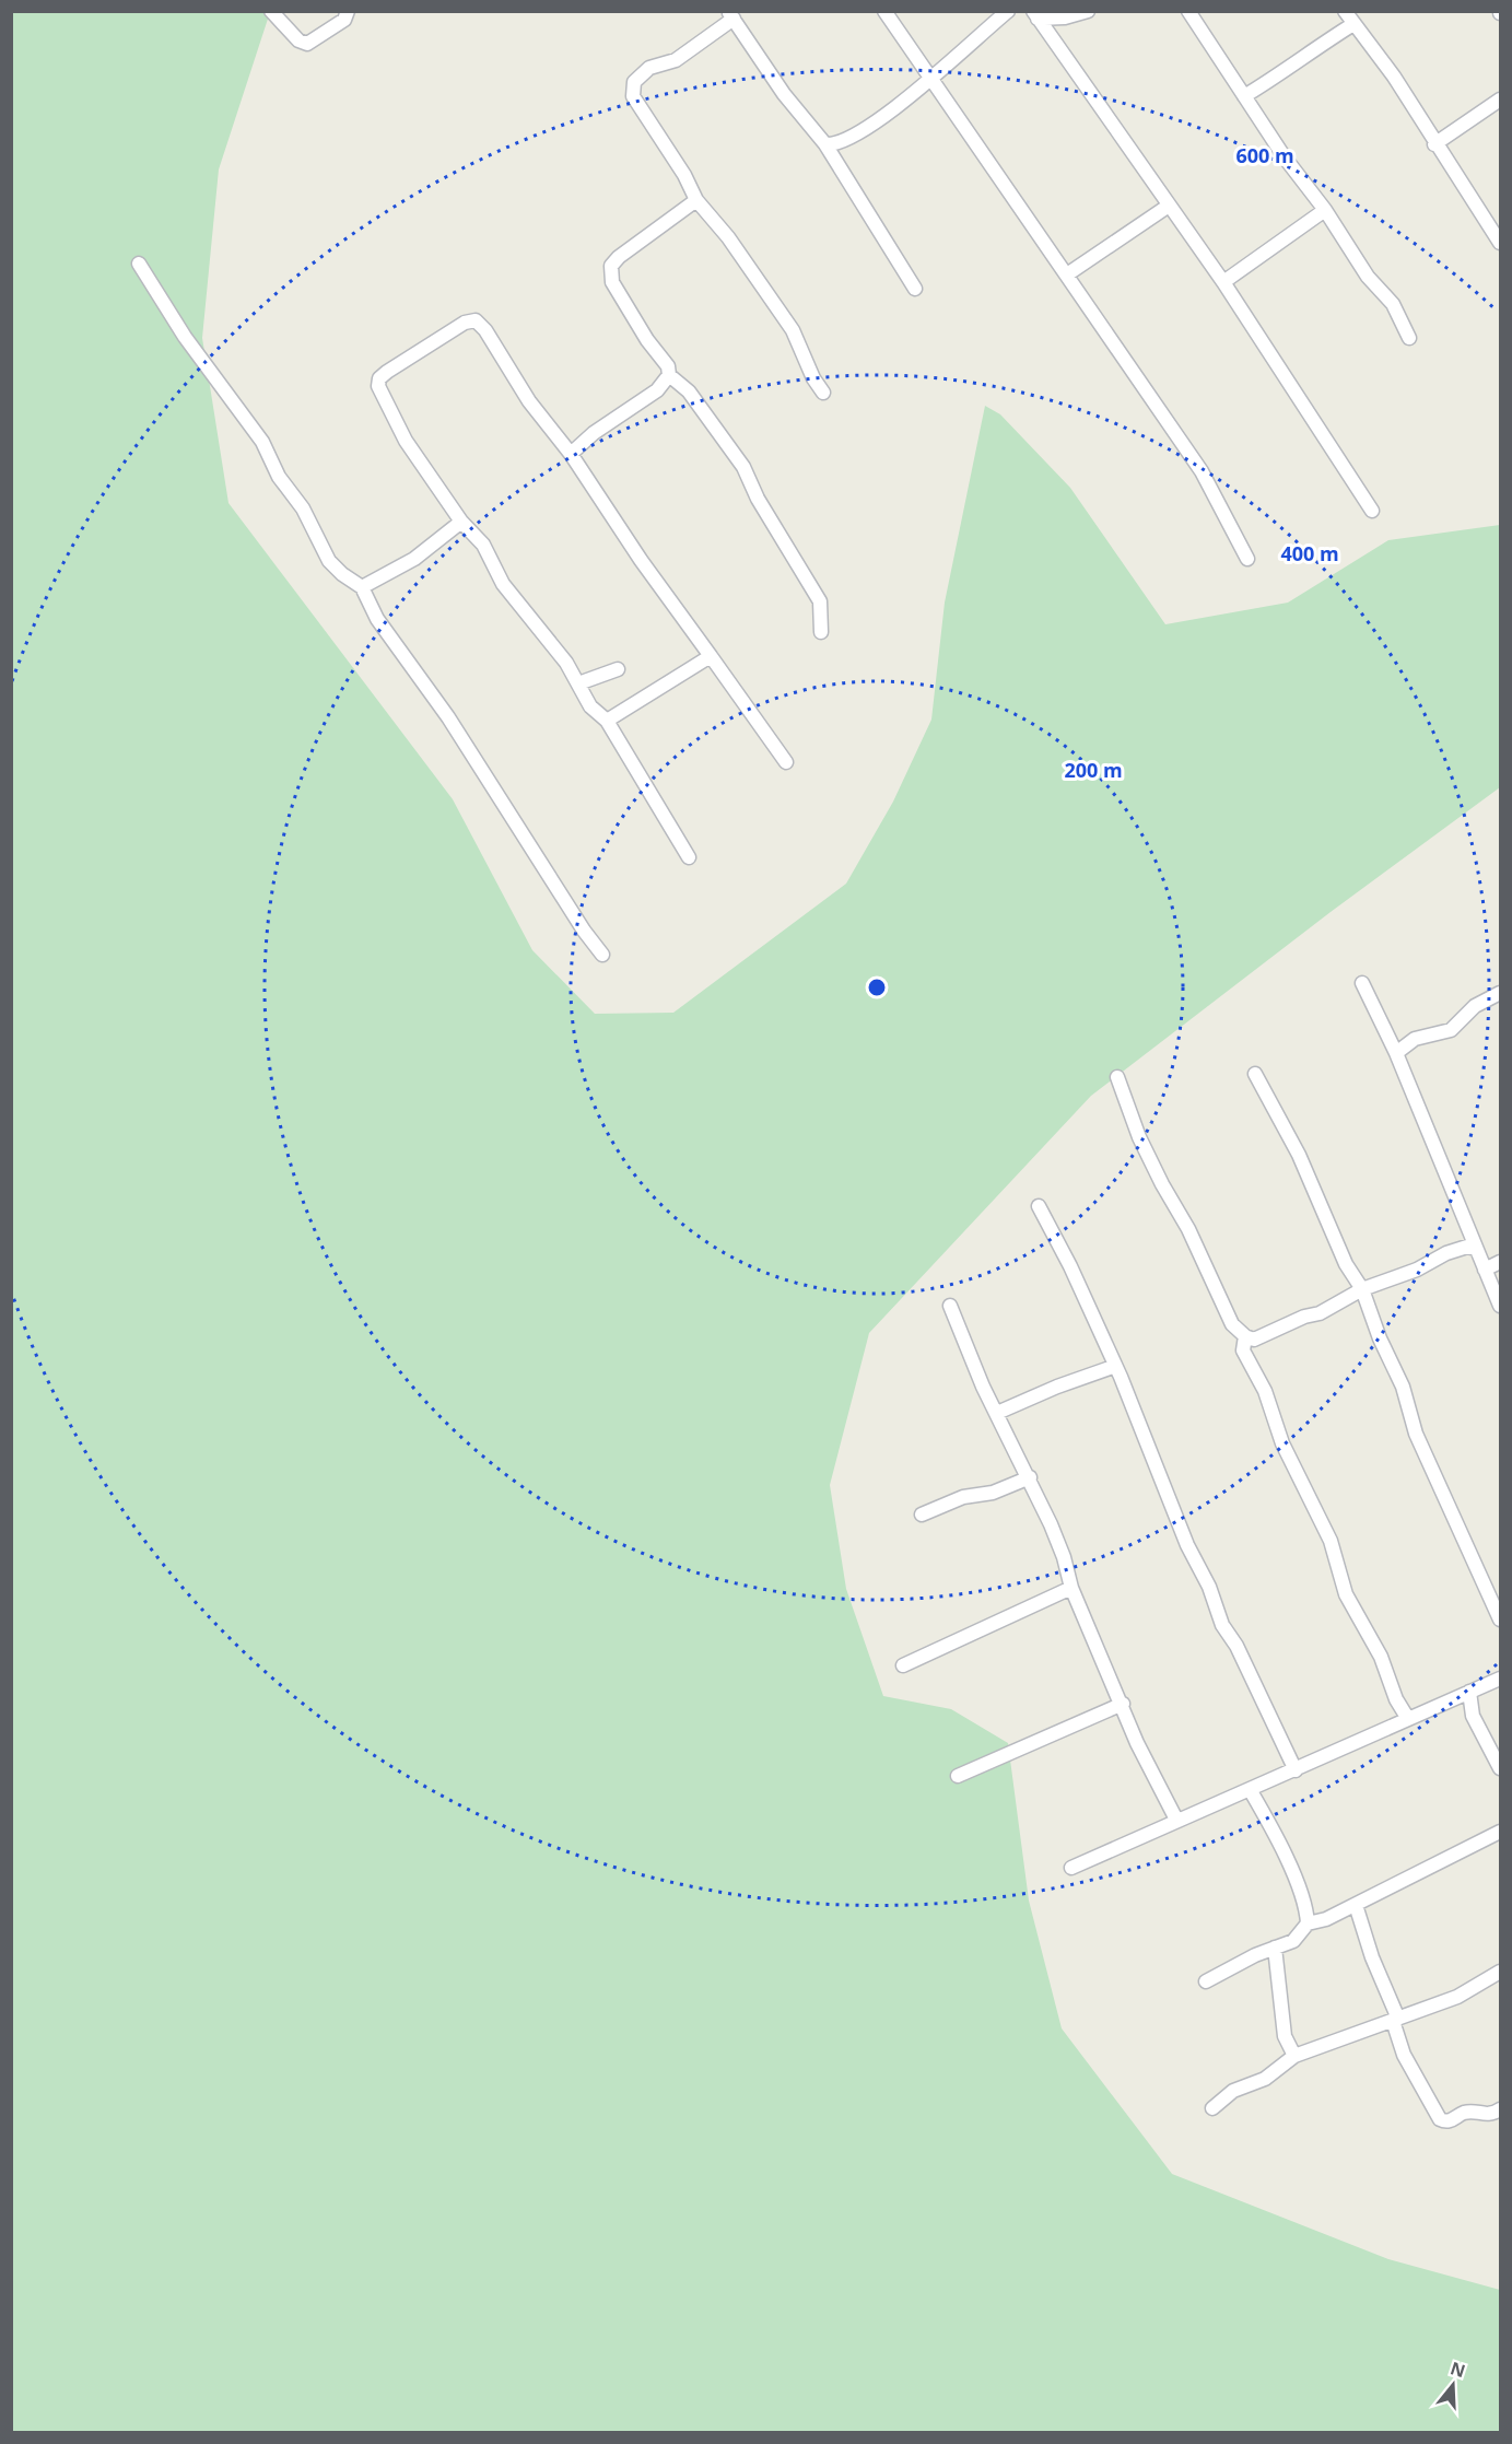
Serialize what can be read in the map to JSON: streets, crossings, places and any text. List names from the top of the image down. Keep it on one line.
{"north":"top","rings":["600 m","400 m","200 m"]}
